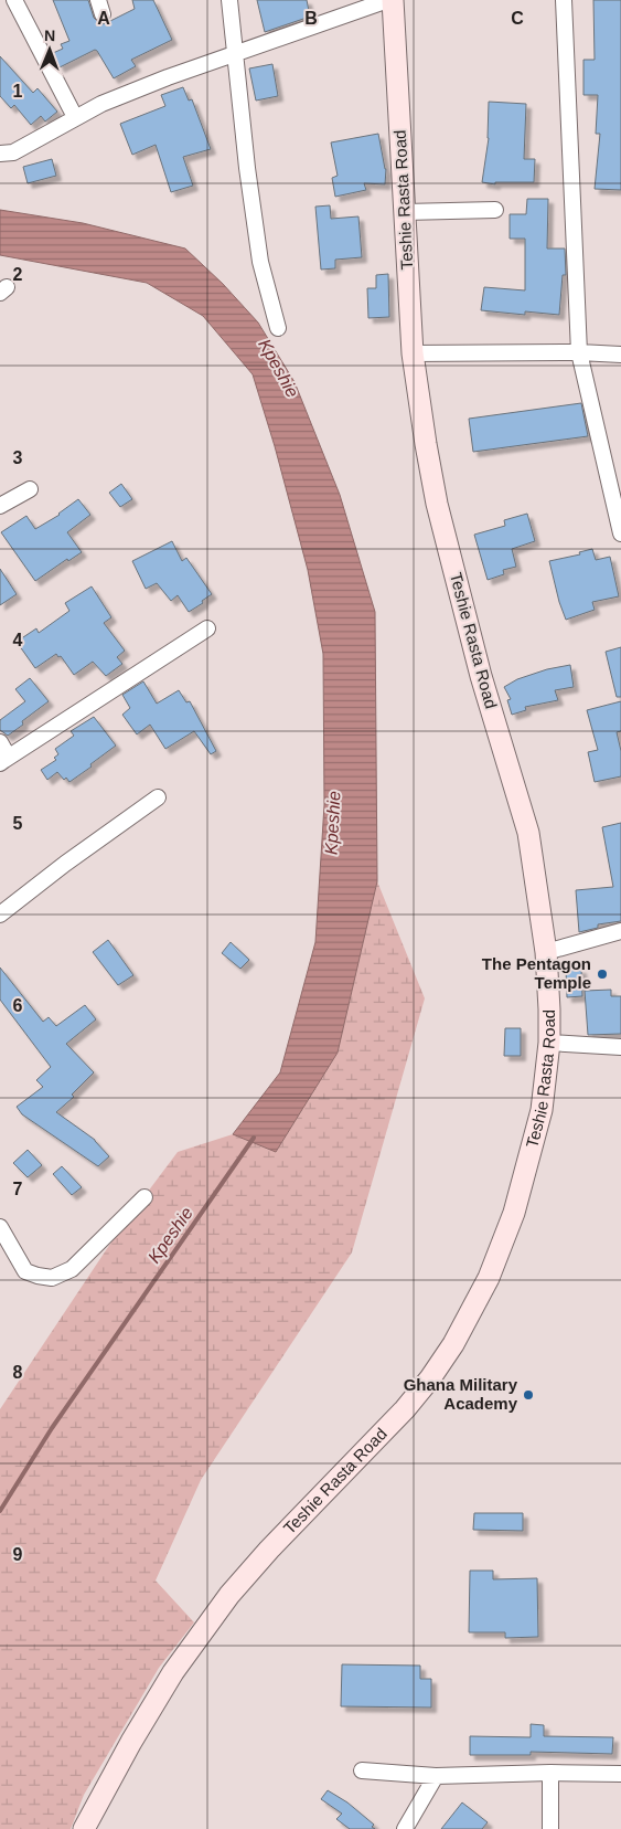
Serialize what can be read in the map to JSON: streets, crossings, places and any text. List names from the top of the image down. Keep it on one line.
{"streets":{"main road":["Teshie Rasta Road"]},"water":["Kpeshie"],"places":["The Pentagon Temple","Ghana Military Academy"],"north":"top","grid":{"columns":["A","B","C"],"rows":["1","2","3","4","5","6","7","8","9"]}}
